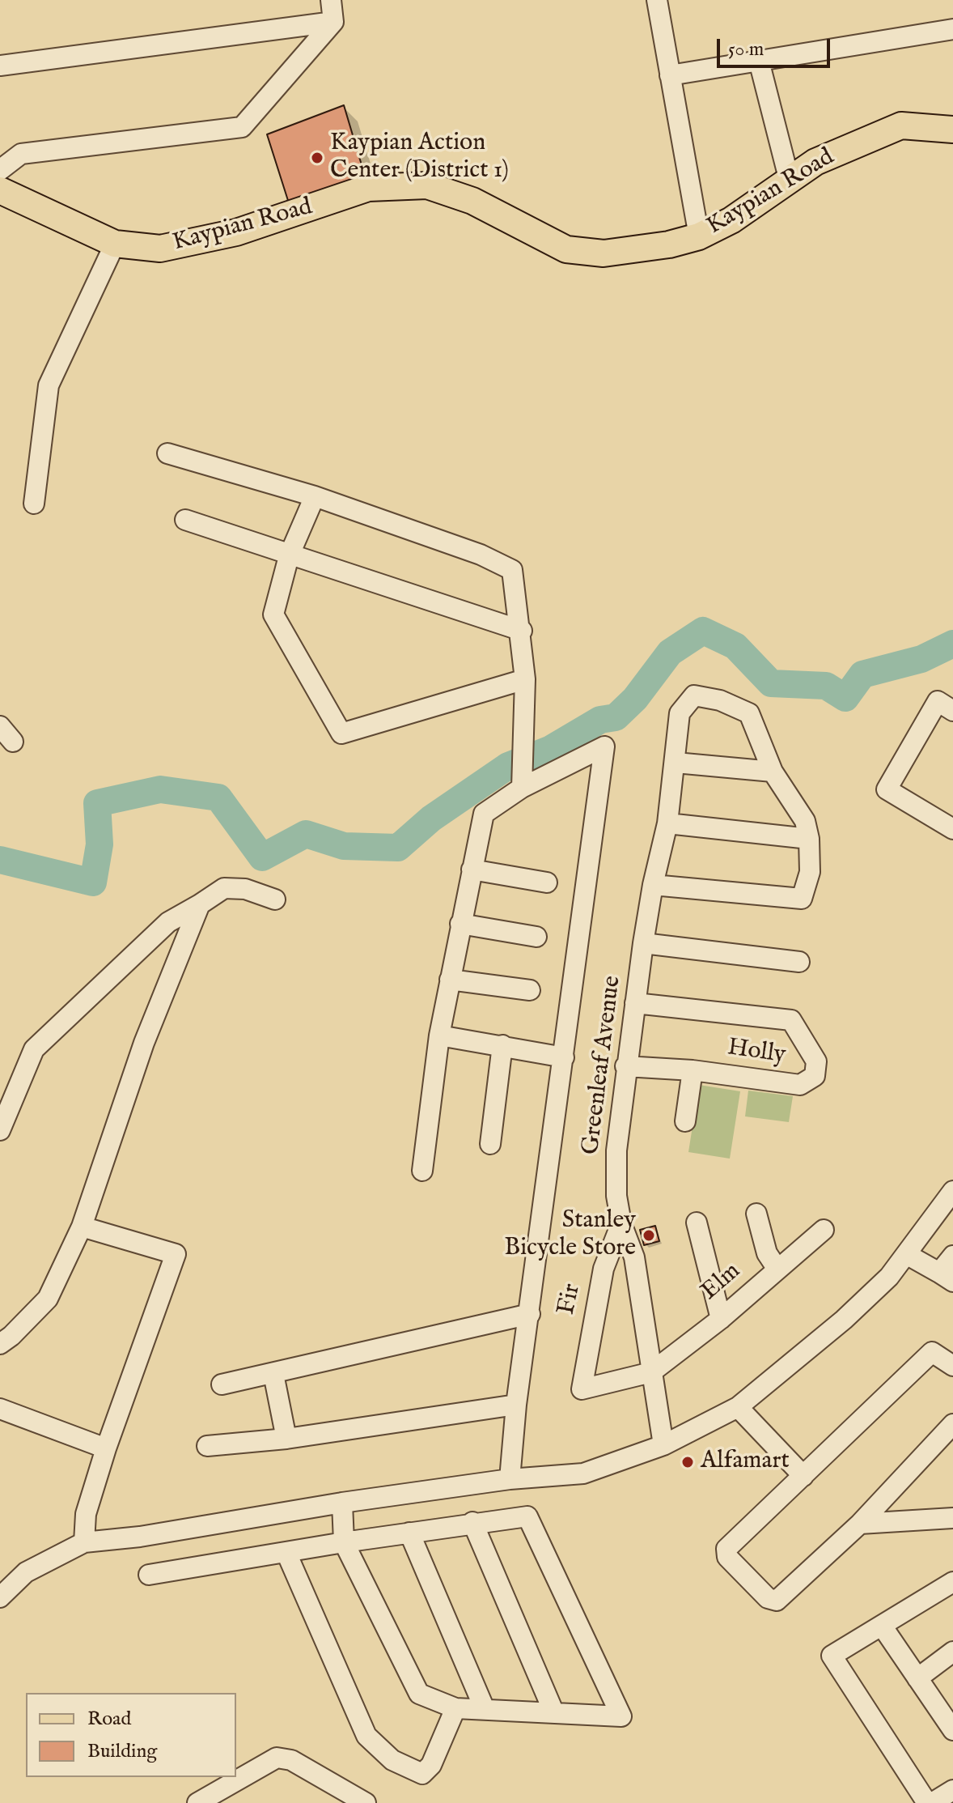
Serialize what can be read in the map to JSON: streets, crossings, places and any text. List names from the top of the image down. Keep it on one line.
{"streets":{"main road":["Kaypian Road"],"street":["Holly","Greenleaf Avenue","Elm","Fir"]},"crossings":[["Holly","Greenleaf Avenue"],["Greenleaf Avenue","Elm"],["Greenleaf Avenue","Fir"],["Elm","Fir"]],"places":["Kaypian Action Center (District 1)","Stanley Bicycle Store","Alfamart"],"legend":["Road","Building"],"scale_bar":"50 m"}
